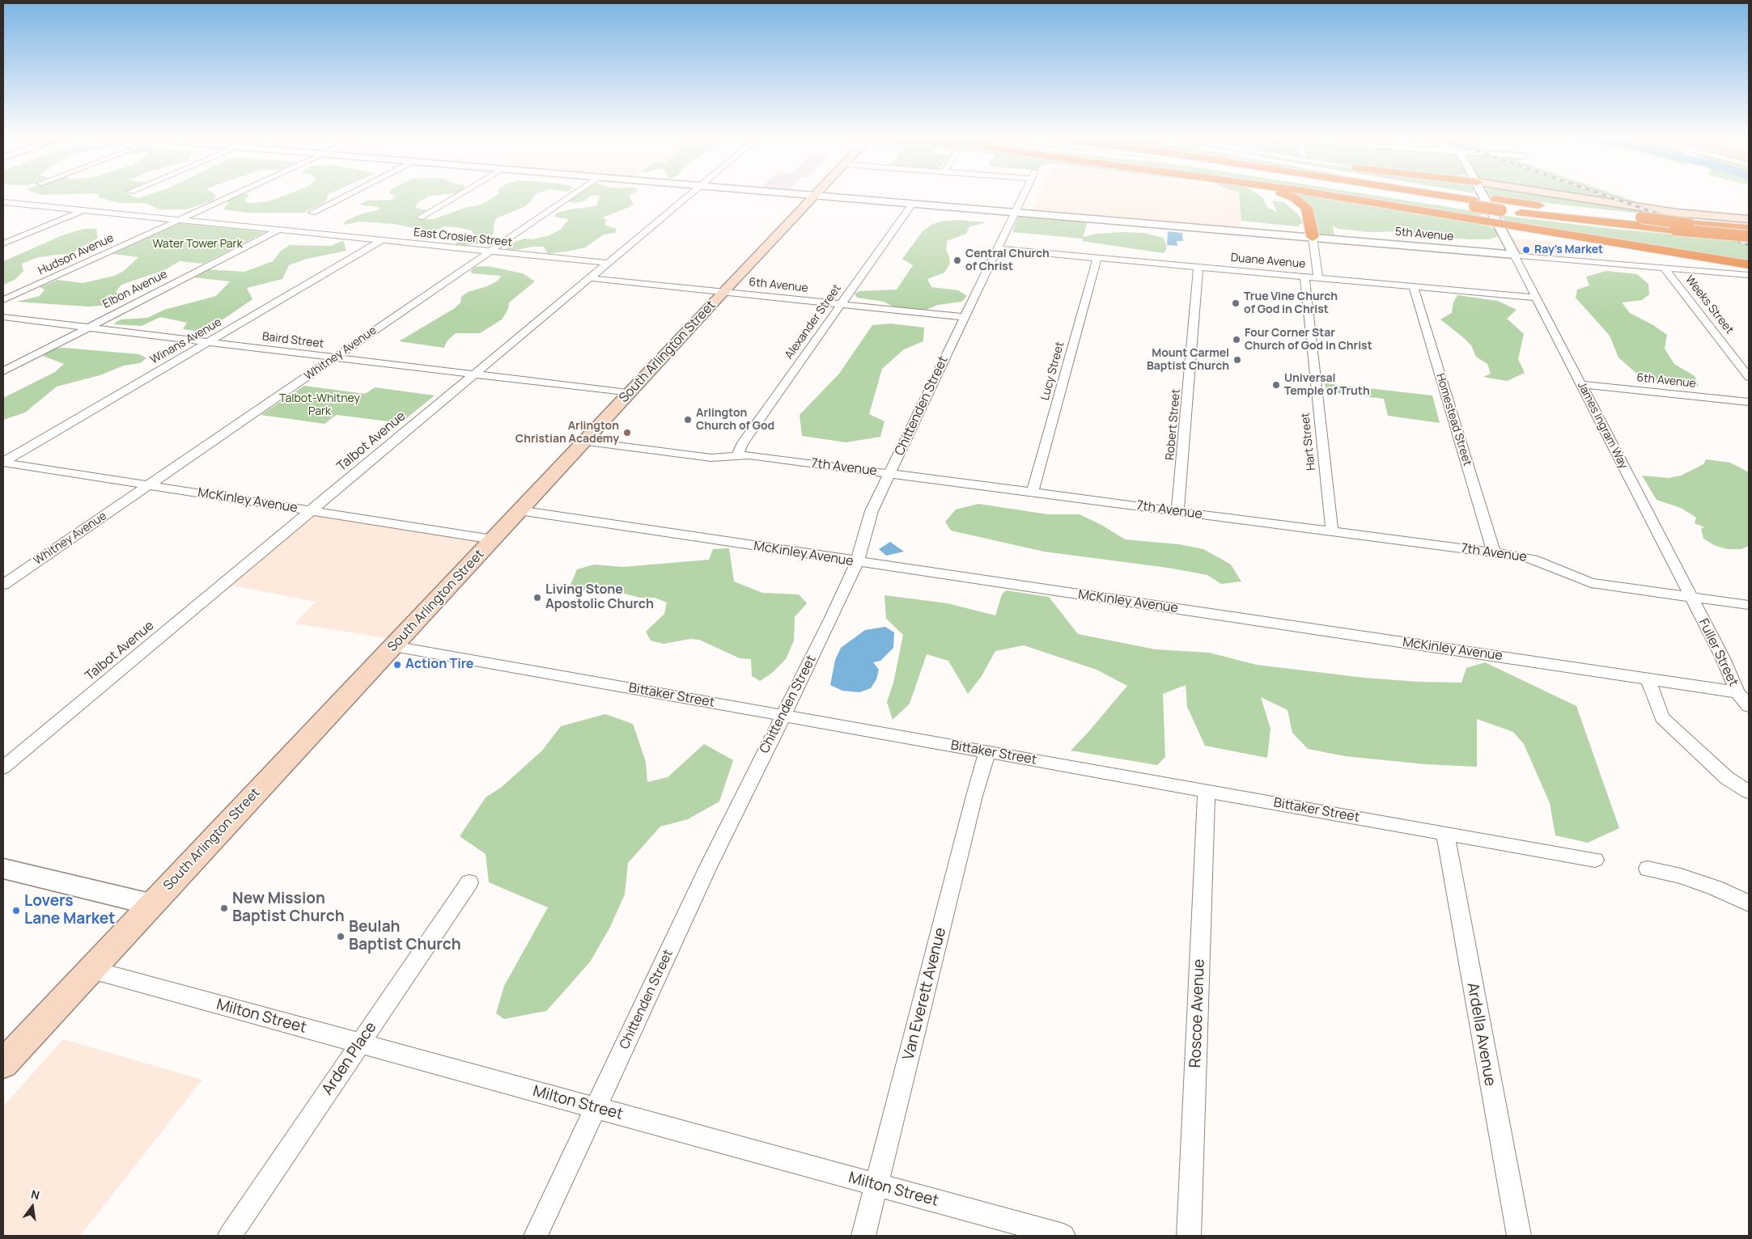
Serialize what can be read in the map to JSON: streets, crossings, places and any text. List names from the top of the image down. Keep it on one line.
{"streets":{"main road":["South Arlington Street"],"street":["5th Avenue","East Crosier Street","Hudson Avenue","Duane Avenue","6th Avenue","Elbon Avenue","Weeks Street","Alexander Street","Baird Street","Winans Avenue","Whitney Avenue","Lucy Street","Chittenden Street","Homestead Street","Robert Street","James Ingram Way","Talbot Avenue","Hart Street","7th Avenue","McKinley Avenue","Fuller Street","Bittaker Street","Van Everett Avenue","Roscoe Avenue","Milton Street","Ardella Avenue","Arden Place"]},"crossings":[["5th Avenue","Weeks Street"],["5th Avenue","Alexander Street"],["5th Avenue","Chittenden Street"],["5th Avenue","James Ingram Way"],["East Crosier Street","Hudson Avenue"],["East Crosier Street","Elbon Avenue"],["East Crosier Street","Winans Avenue"],["East Crosier Street","Whitney Avenue"],["East Crosier Street","Talbot Avenue"],["Duane Avenue","Lucy Street"],["Duane Avenue","Chittenden Street"],["Duane Avenue","Homestead Street"],["Duane Avenue","Robert Street"],["Duane Avenue","James Ingram Way"],["Duane Avenue","Hart Street"],["6th Avenue","Alexander Street"],["6th Avenue","South Arlington Street"],["6th Avenue","Chittenden Street"],["6th Avenue","James Ingram Way"],["6th Avenue","Talbot Avenue"],["Elbon Avenue","Baird Street"],["Alexander Street","7th Avenue"],["Baird Street","Winans Avenue"],["Baird Street","South Arlington Street"],["Baird Street","Whitney Avenue"],["Baird Street","Talbot Avenue"],["Winans Avenue","McKinley Avenue"],["South Arlington Street","7th Avenue"],["South Arlington Street","McKinley Avenue"],["South Arlington Street","Bittaker Street"],["South Arlington Street","Milton Street"],["Whitney Avenue","McKinley Avenue"],["Lucy Street","7th Avenue"],["Chittenden Street","7th Avenue"],["Chittenden Street","McKinley Avenue"],["Chittenden Street","Bittaker Street"],["Chittenden Street","Milton Street"],["Homestead Street","7th Avenue"],["Robert Street","7th Avenue"],["James Ingram Way","7th Avenue"],["James Ingram Way","Fuller Street"],["Talbot Avenue","McKinley Avenue"],["Hart Street","7th Avenue"],["7th Avenue","Fuller Street"],["McKinley Avenue","Fuller Street"],["Bittaker Street","Van Everett Avenue"],["Bittaker Street","Roscoe Avenue"],["Bittaker Street","Ardella Avenue"],["Van Everett Avenue","Milton Street"],["Milton Street","Arden Place"]],"parks":["Water Tower Park","Talbot-Whitney Park"],"places":["Ray's Market","Central Church of Christ","True Vine Church of God in Christ","Four Corner Star Church of God in Christ","Mount Carmel Baptist Church","Universal Temple of Truth","Arlington Church of God","Arlington Christian Academy","Living Stone Apostolic Church","Action Tire","New Mission Baptist Church","Lovers Lane Market","Beulah Baptist Church"],"north":"top"}
